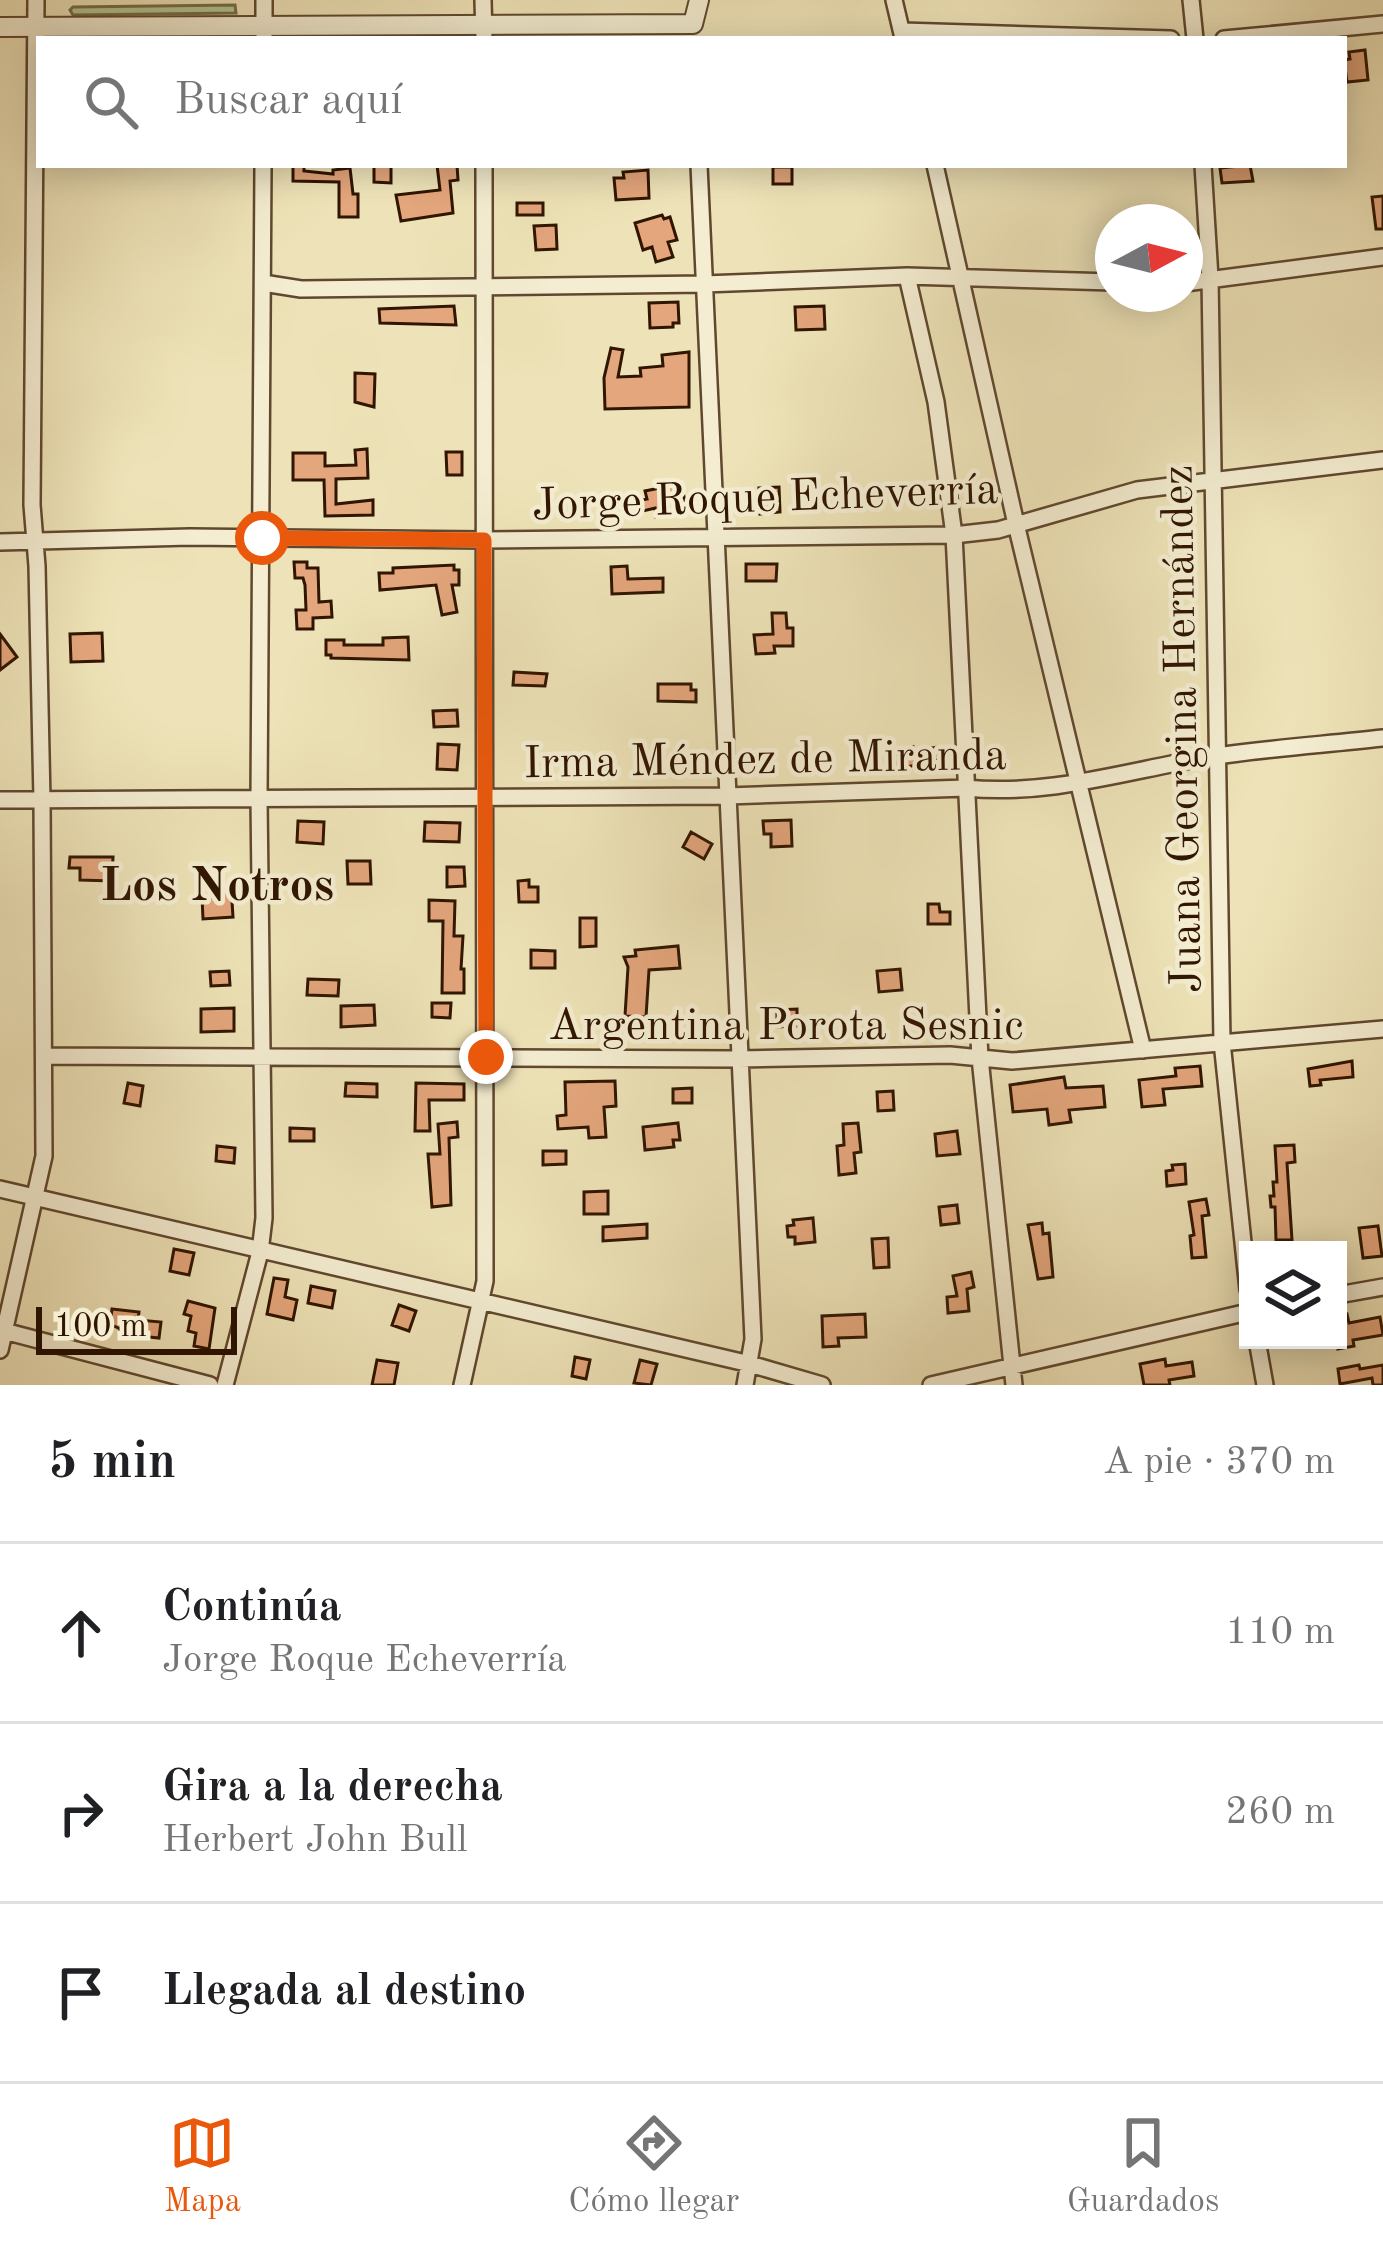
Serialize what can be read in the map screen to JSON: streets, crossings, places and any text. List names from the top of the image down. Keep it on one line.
{"streets":{"street":["Jorge Roque Echeverría","Juana Georgina Hernández","Irma Méndez de Miranda","Argentina Porota Sesnic"]},"crossings":[["Jorge Roque Echeverría","Juana Georgina Hernández"],["Juana Georgina Hernández","Irma Méndez de Miranda"],["Juana Georgina Hernández","Argentina Porota Sesnic"]],"districts":["Los Notros"],"scale_bar":"100 m","north":"right","page":{"search":"Buscar aquí","scale":"100 m","heading":["5 min","A pie · 370 m"],"list":[["Continúa","Jorge Roque Echeverría","110 m"],["Gira a la derecha","Herbert John Bull","260 m"],"Llegada al destino"],"nav":["Mapa","Cómo llegar","Guardados"]}}
